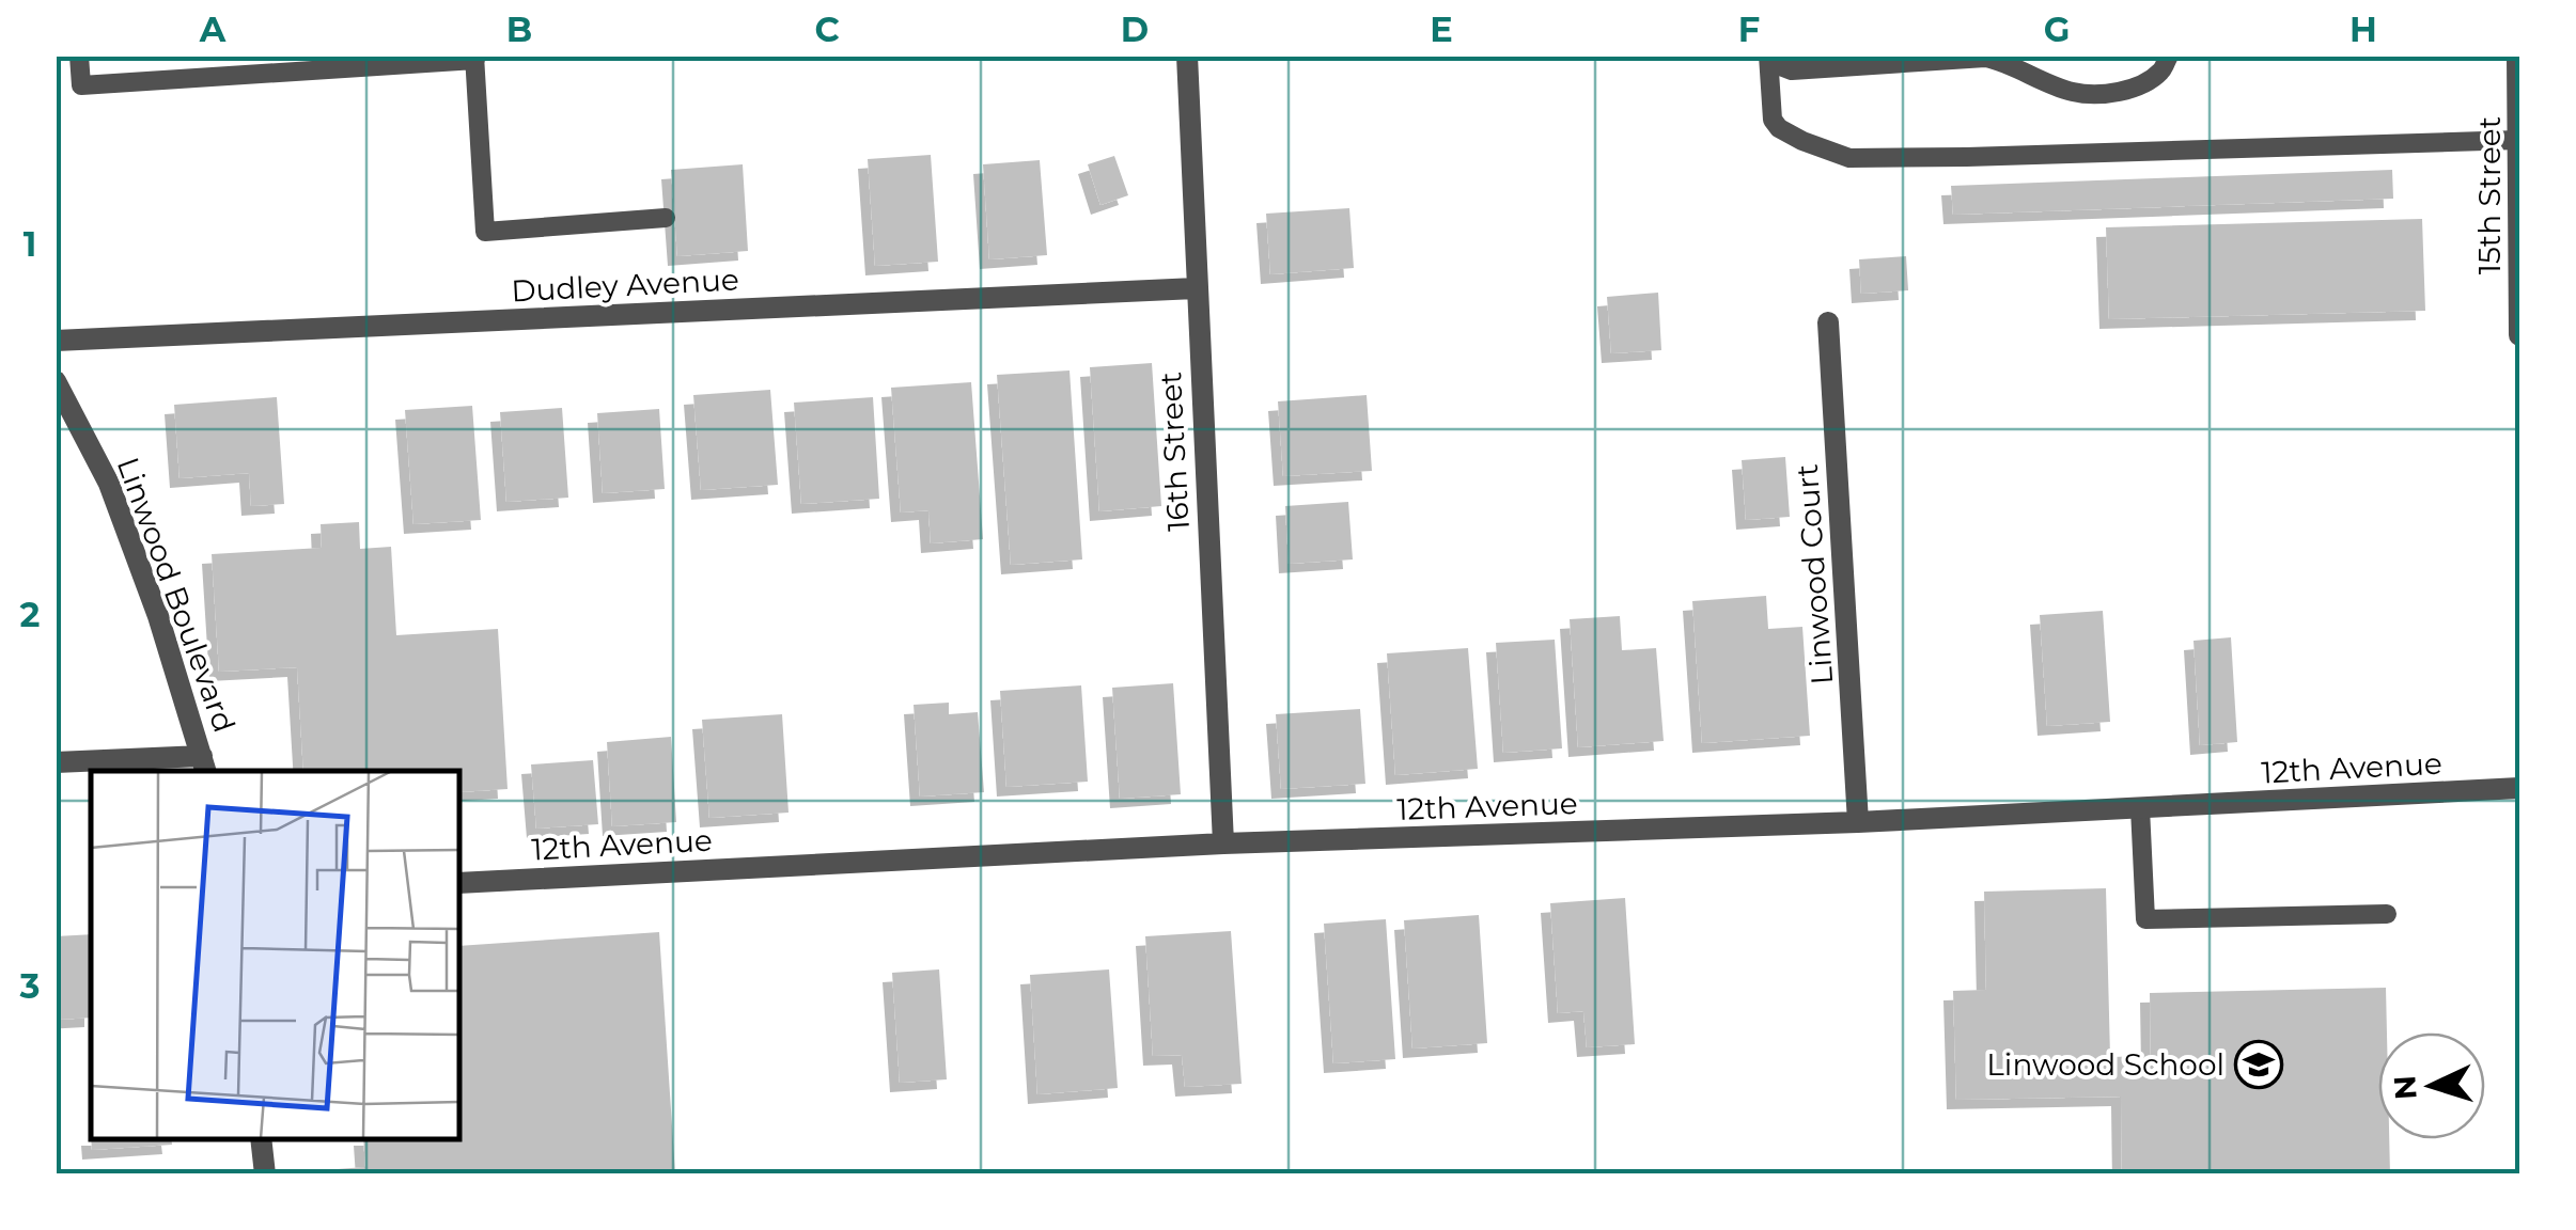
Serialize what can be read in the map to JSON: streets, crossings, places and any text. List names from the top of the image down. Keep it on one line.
{"streets":{"street":["15th Street","Dudley Avenue","16th Street","Linwood Court","Linwood Boulevard","12th Avenue"]},"crossings":[["Dudley Avenue","16th Street"],["16th Street","12th Avenue"],["Linwood Court","12th Avenue"]],"places":{"school or university":["Linwood School"]},"north":"left","grid":{"columns":["A","B","C","D","E","F","G","H"],"rows":["1","2","3"]}}
